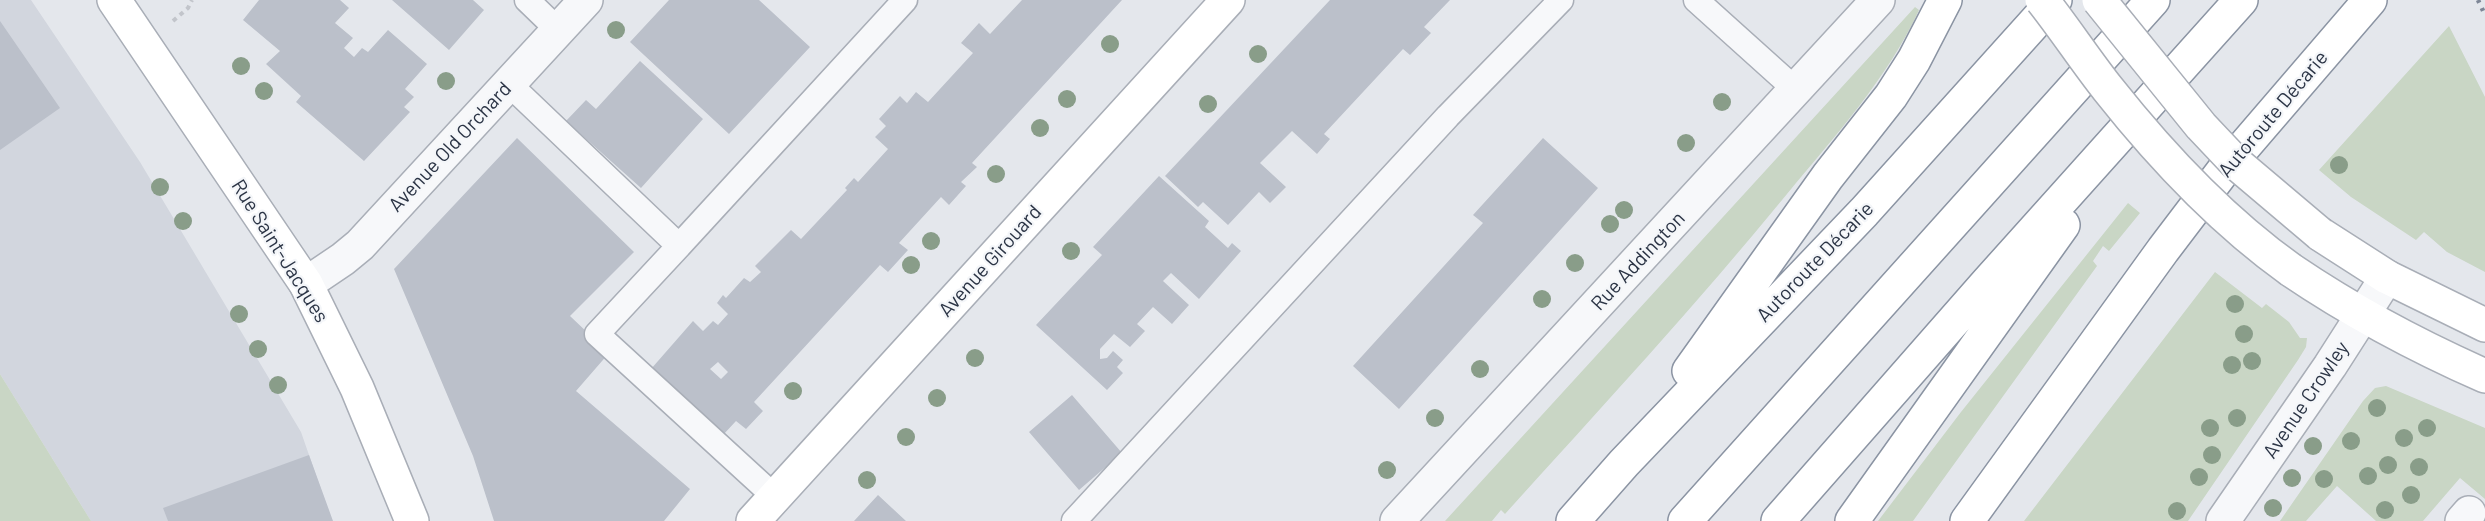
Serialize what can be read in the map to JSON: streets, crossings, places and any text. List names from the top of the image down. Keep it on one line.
{"streets":{"main road":["Autoroute Décarie","Rue Saint-Jacques","Avenue Girouard"],"street":["Avenue Old Orchard","Rue Addington","Avenue Crowley"]},"crossings":[["Avenue Old Orchard","Rue Saint-Jacques"]]}
